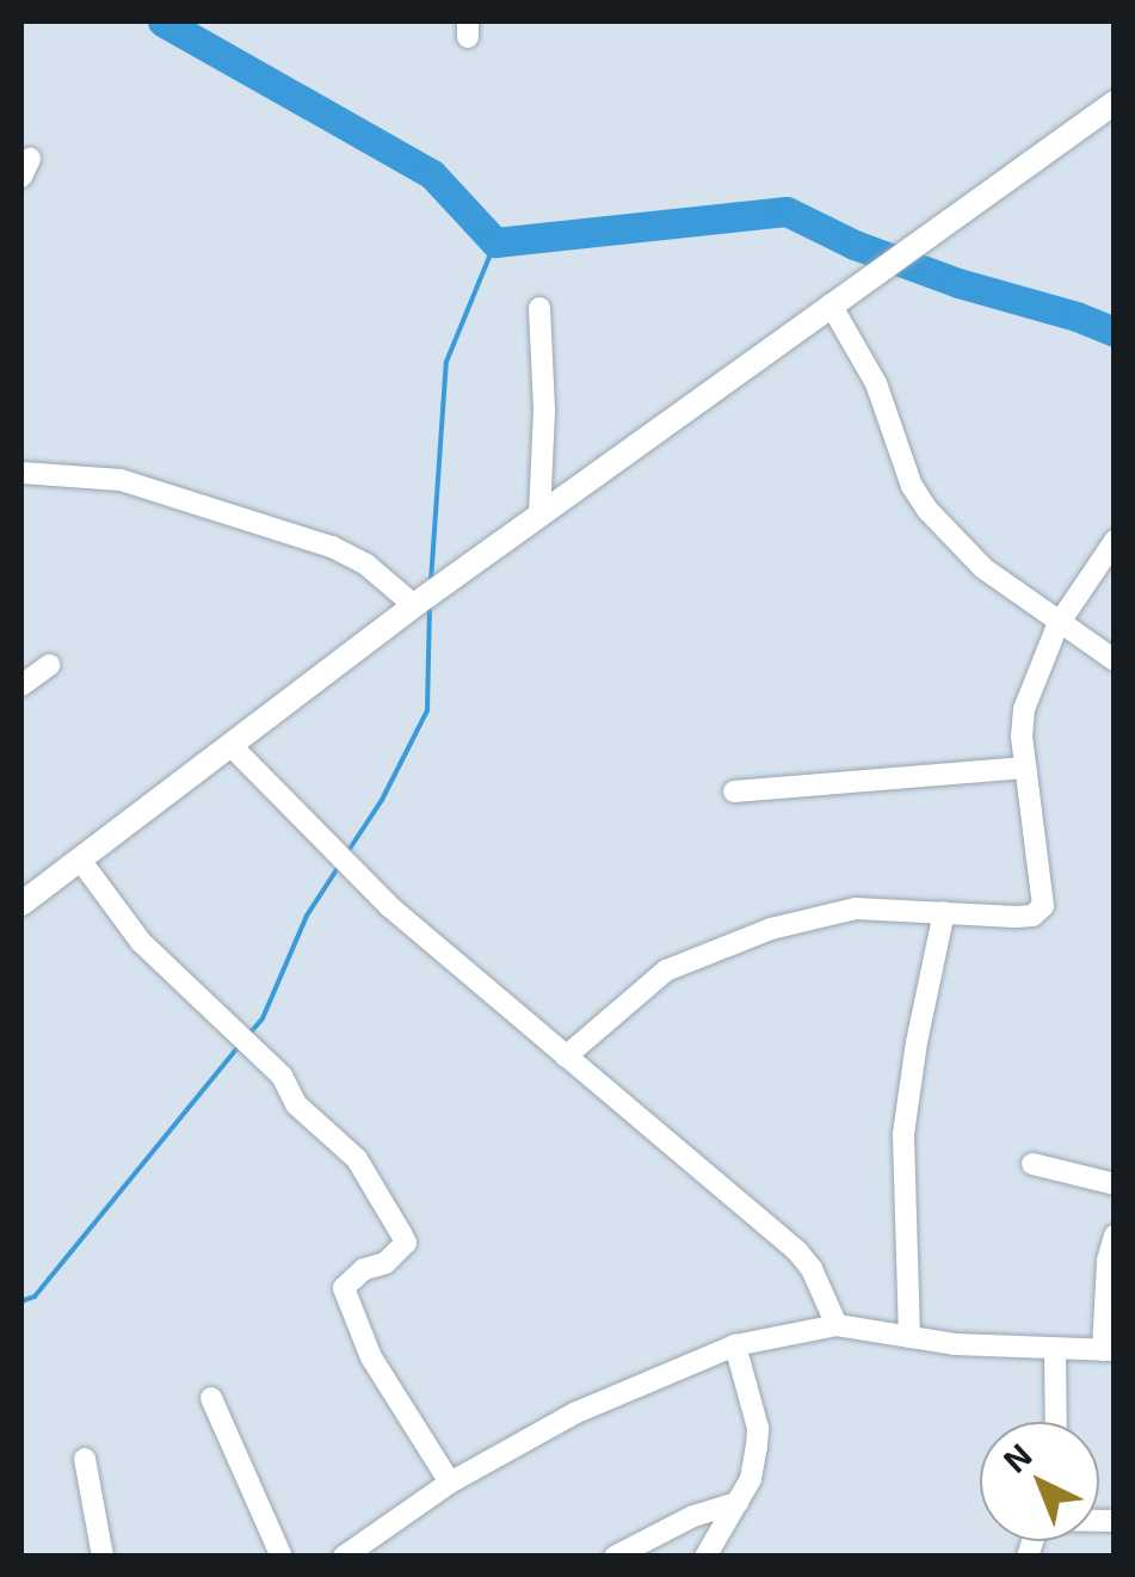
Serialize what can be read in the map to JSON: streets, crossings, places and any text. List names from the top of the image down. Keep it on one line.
{"north":"top left"}
